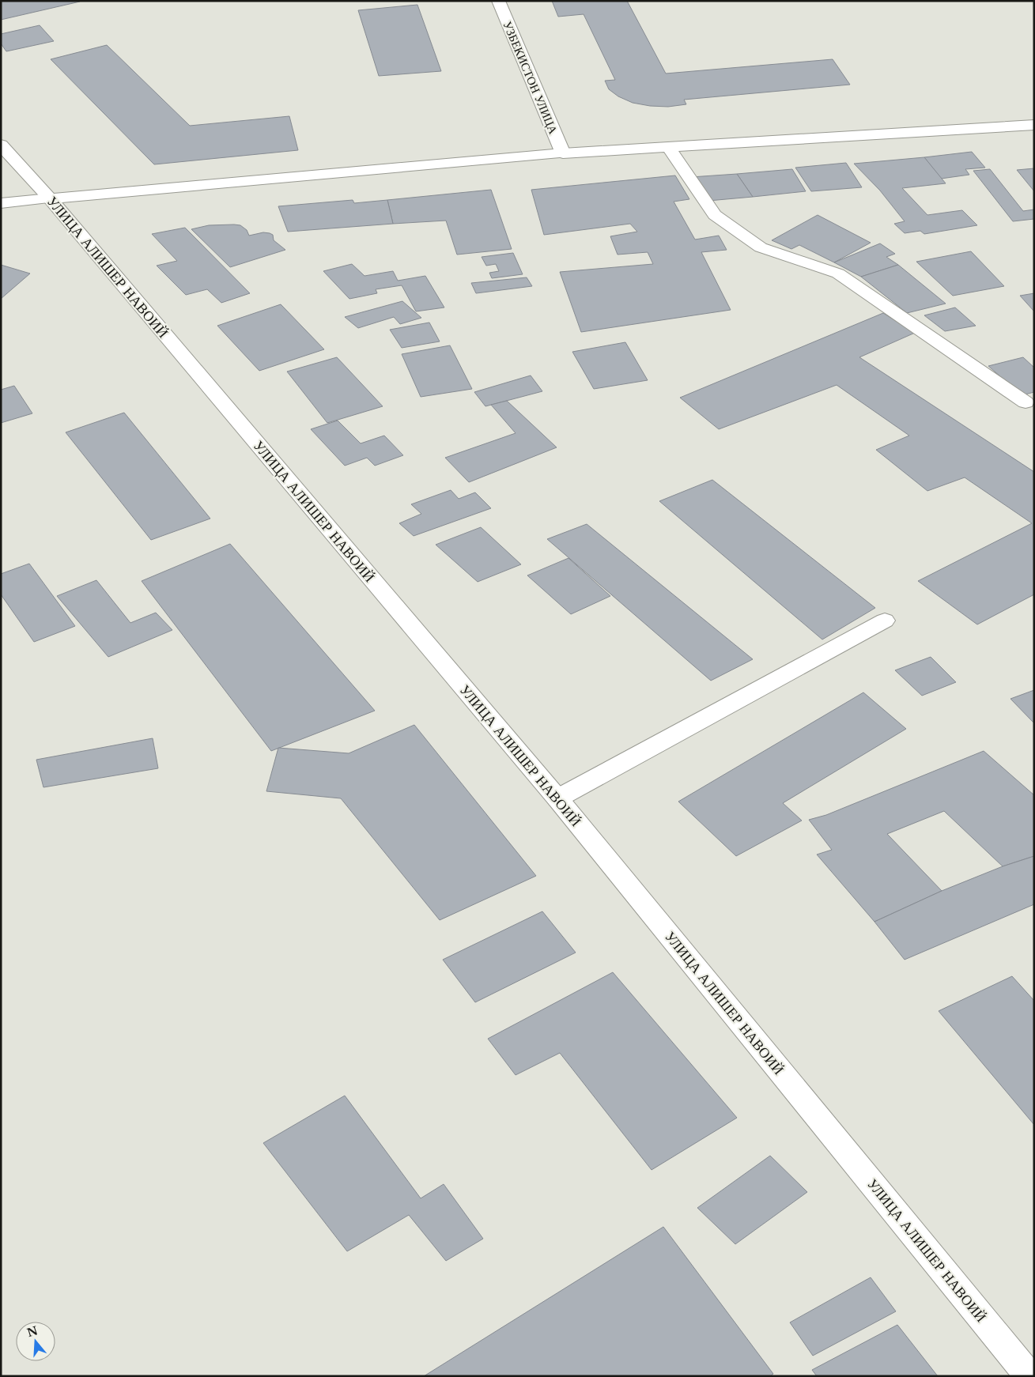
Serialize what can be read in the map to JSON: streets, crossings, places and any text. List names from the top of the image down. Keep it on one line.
{"streets":{"main road":["УЗБЕКИСТОН УЛИЦА","УЛИЦА АЛИШЕР НАВОИЙ"]},"north":"top"}
